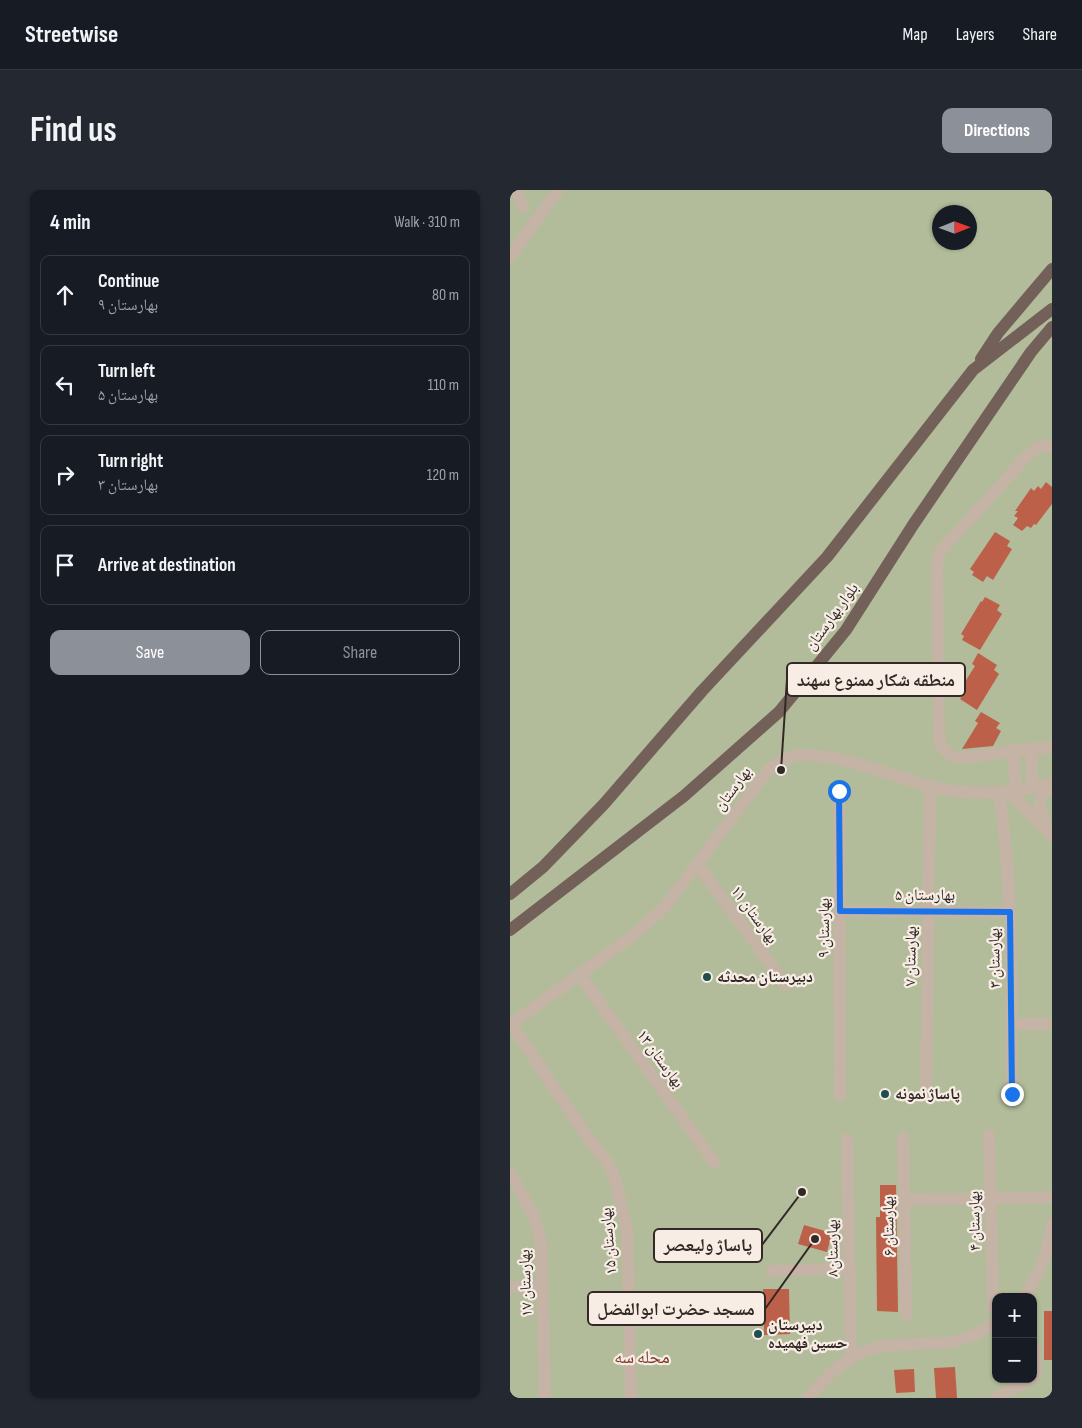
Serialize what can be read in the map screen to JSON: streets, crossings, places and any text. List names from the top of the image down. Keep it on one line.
{"streets":{"main road":["بلوار بهارستان"],"street":["بهارستان","بهارستان ۵","بهارستان ۱۱","بهارستان ۹","بهارستان ۷","بهارستان ۳","بهارستان ۱۳","بهارستان ۴","بهارستان ۶","بهارستان ۱۵","بهارستان۸","بهارستان ۱۷"]},"crossings":[["بهارستان","بهارستان ۱۱"],["بهارستان","بهارستان ۷"],["بهارستان","بهارستان ۳"],["بهارستان","بهارستان ۱۳"],["بهارستان","بهارستان ۱۵"],["بهارستان ۵","بهارستان ۹"],["بهارستان ۵","بهارستان ۷"],["بهارستان ۵","بهارستان ۳"]],"districts":["محله سه"],"places":["منطقه شکار ممنوع سهند","دبیرستان محدثه","پاساژ نمونه","پاساژ ولیعصر","مسجد حضرت ابوالفضل","دبیرستان حسین فهمیده"],"north":"right","page":{"header":"Streetwise","nav":["Map","Layers","Share"],"buttons":["Directions",["Save","Share"]],"title":"Find us","heading":["4 min","Walk · 310 m"],"list":[["Continue","بهارستان ۹","80 m"],["Turn left","بهارستان ۵","110 m"],["Turn right","بهارستان ۳","120 m"],"Arrive at destination"],"map_buttons":["+","−"]}}
